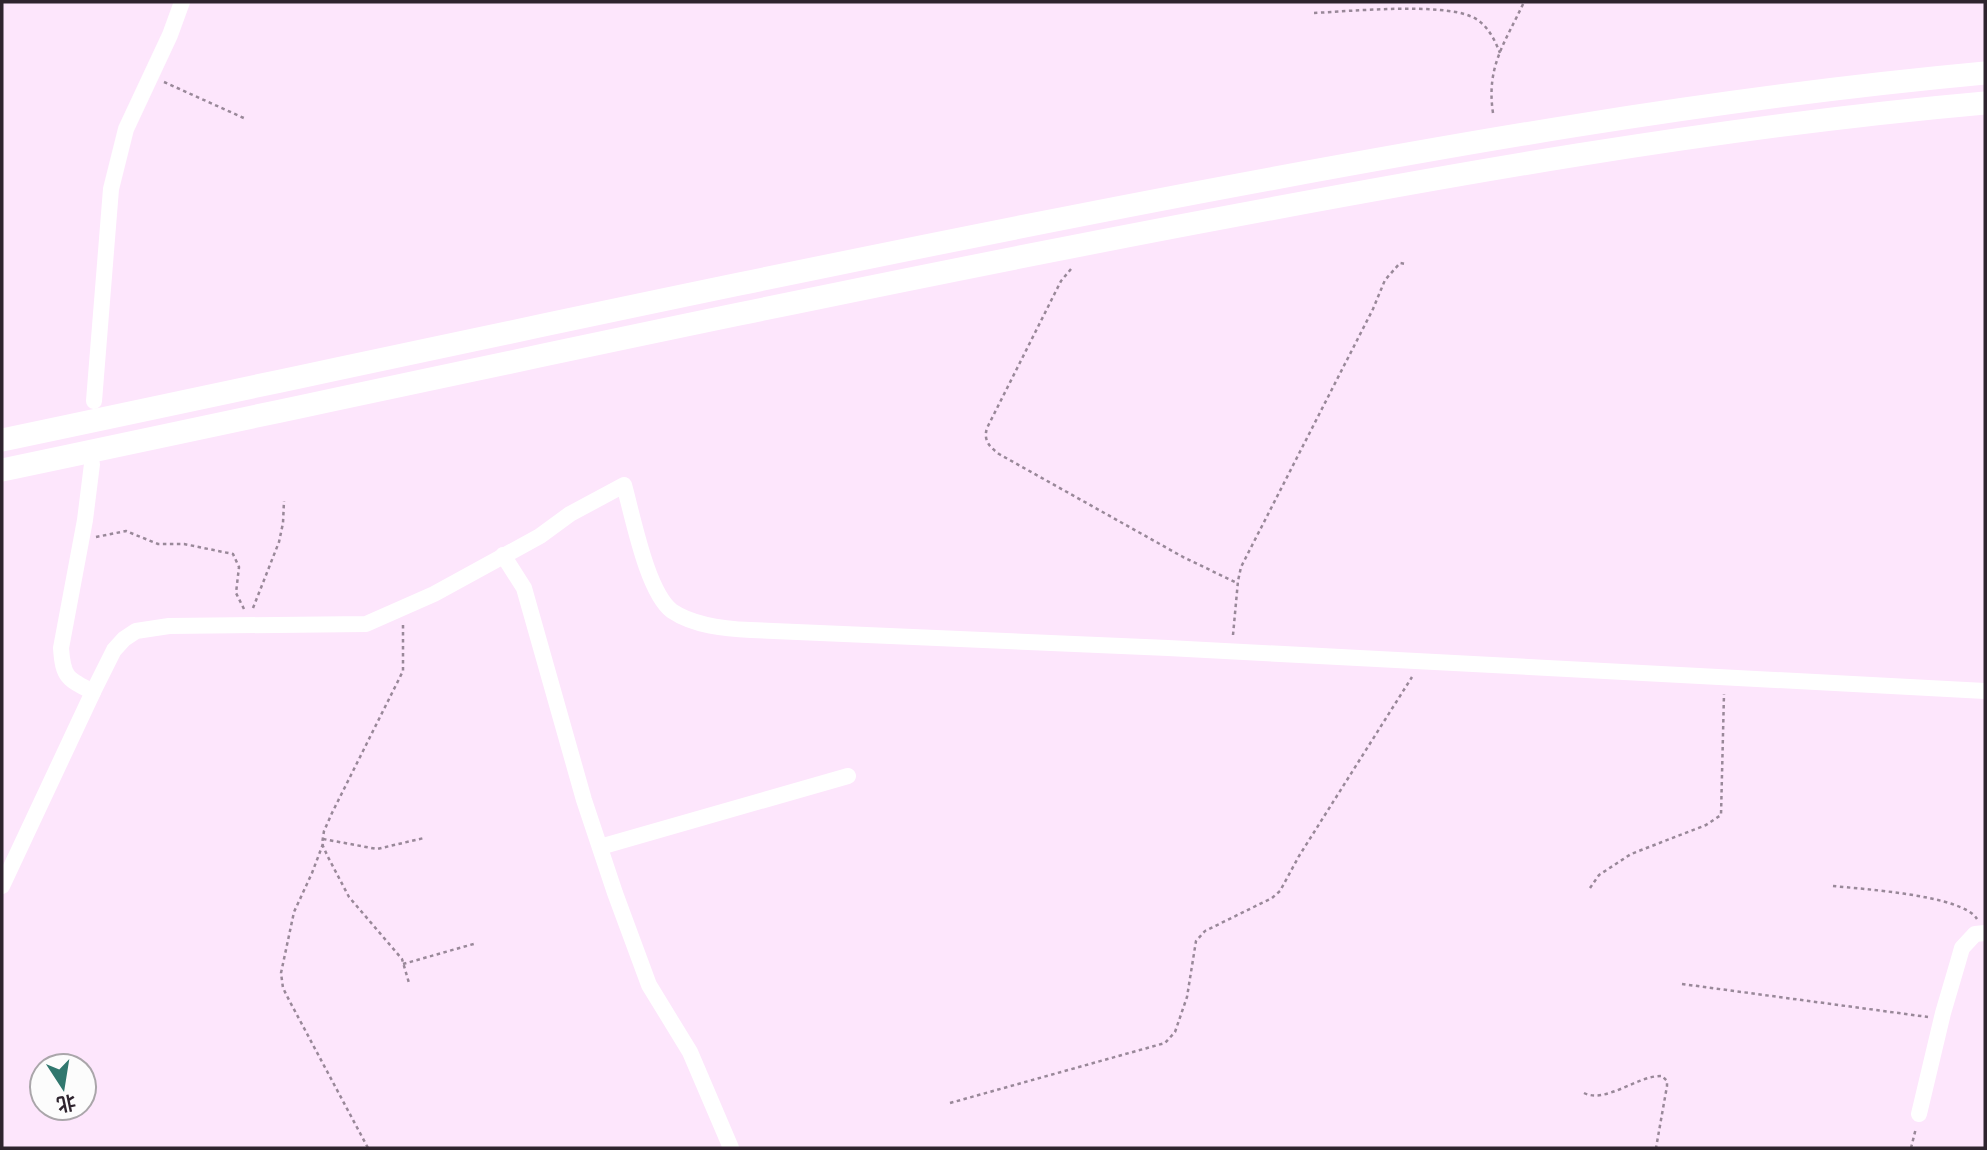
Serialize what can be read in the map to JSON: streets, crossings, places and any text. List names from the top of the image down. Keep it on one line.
{"north":"bottom"}
